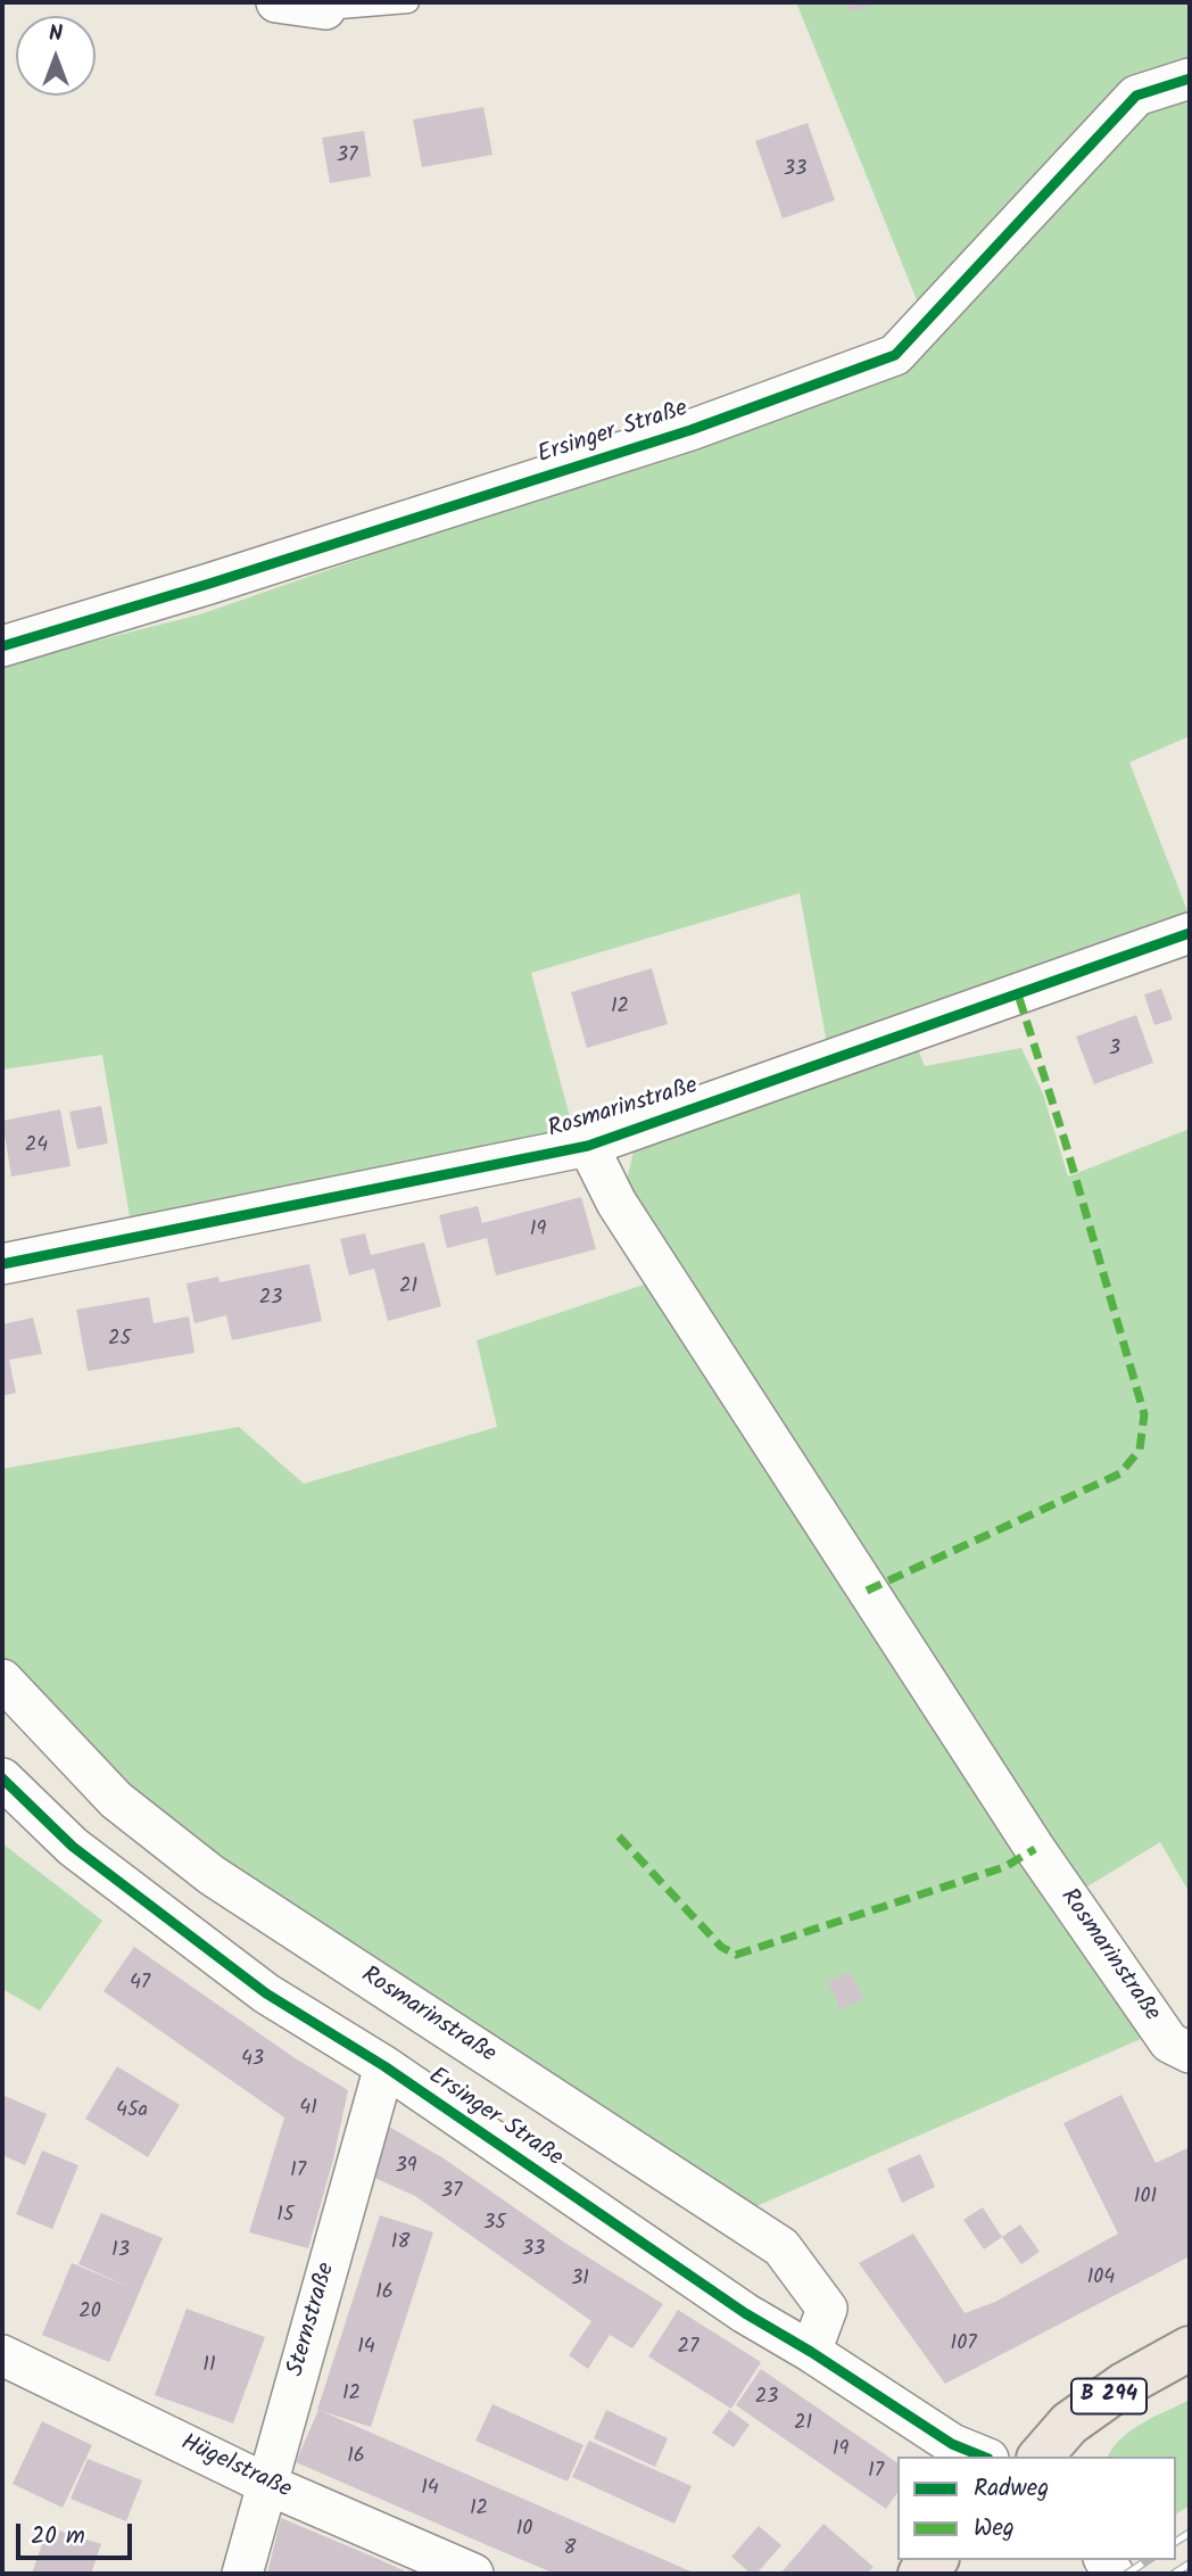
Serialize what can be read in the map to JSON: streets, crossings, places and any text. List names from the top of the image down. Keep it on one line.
{"streets":{"main road":["B 294"],"street":["Ersinger Straße","Rosmarinstraße","Sternstraße","Hügelstraße"]},"crossings":[["Ersinger Straße","Rosmarinstraße"],["Ersinger Straße","Sternstraße"],["Sternstraße","Hügelstraße"]],"house_numbers":["37","33","12","3","24","19","21","23","25","47","43","41","45a","39","17","37","101","15","35","18","33","13","104","31","16","20","107","14","27","11","12","23","21","19","16","17","14","12","10","8"],"legend":["Radweg","Weg"],"scale_bar":"20 m","north":"top"}
